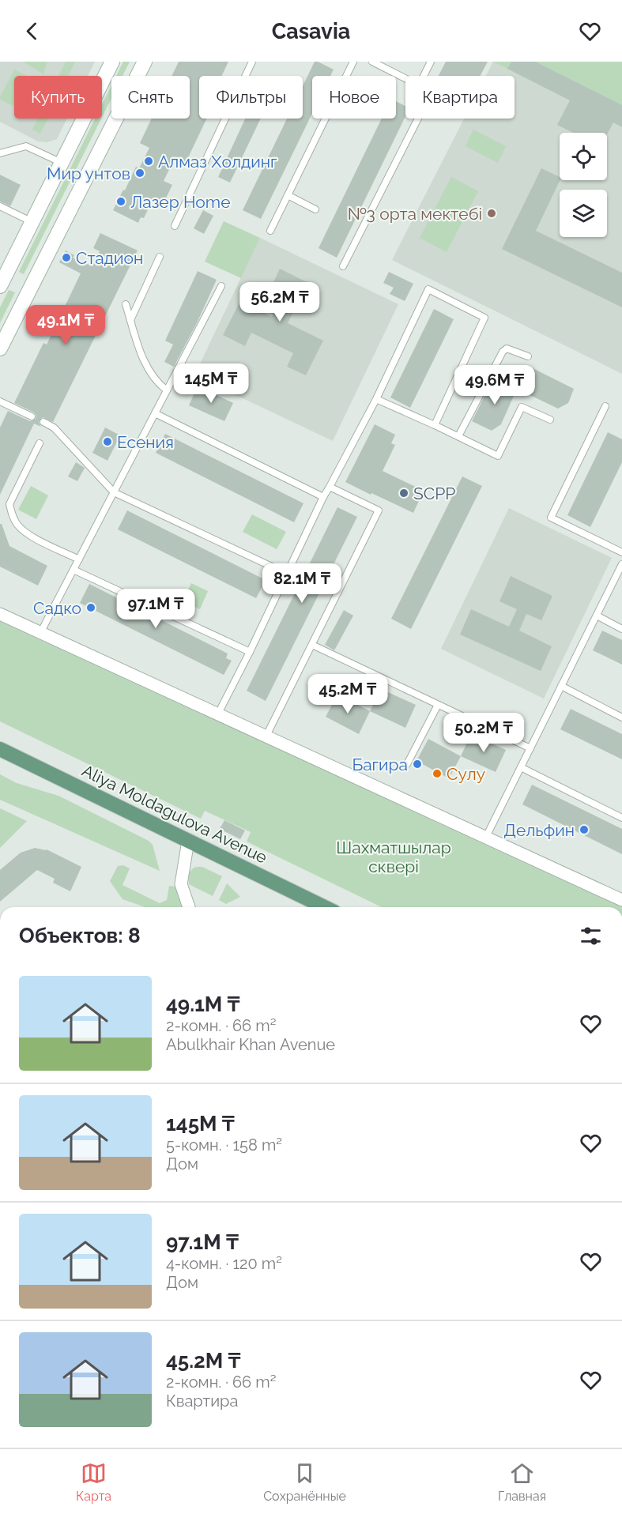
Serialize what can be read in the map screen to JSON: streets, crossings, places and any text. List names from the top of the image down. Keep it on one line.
{"streets":{"main road":["Aliya Moldagulova Avenue"]},"parks":["Шахматшылар сквері"],"places":["Алмаз Холдинг","Мир унтов","Лазер Home","№3 орта мектебі","Стадион","Есения","SCPP","Садко","Багира","Сулу","Дельфин"],"page":{"header":"Casavia","chip":["Купить","Снять","Фильтры","Новое","Квартира"],"price":["56.2M ₸","49.1M ₸","145M ₸","49.6M ₸","82.1M ₸","97.1M ₸","45.2M ₸","50.2M ₸"],"heading":"Объектов: 8","list":[{"name":"49.1M ₸","note":"2-комн. · 66 m² · Abulkhair Khan Avenue"},{"name":"145M ₸","note":"5-комн. · 158 m² · Дом"},{"name":"97.1M ₸","note":"4-комн. · 120 m² · Дом"},{"name":"45.2M ₸","note":"2-комн. · 66 m² · Квартира"}],"tabs":["Карта","Сохранённые","Главная"]}}
